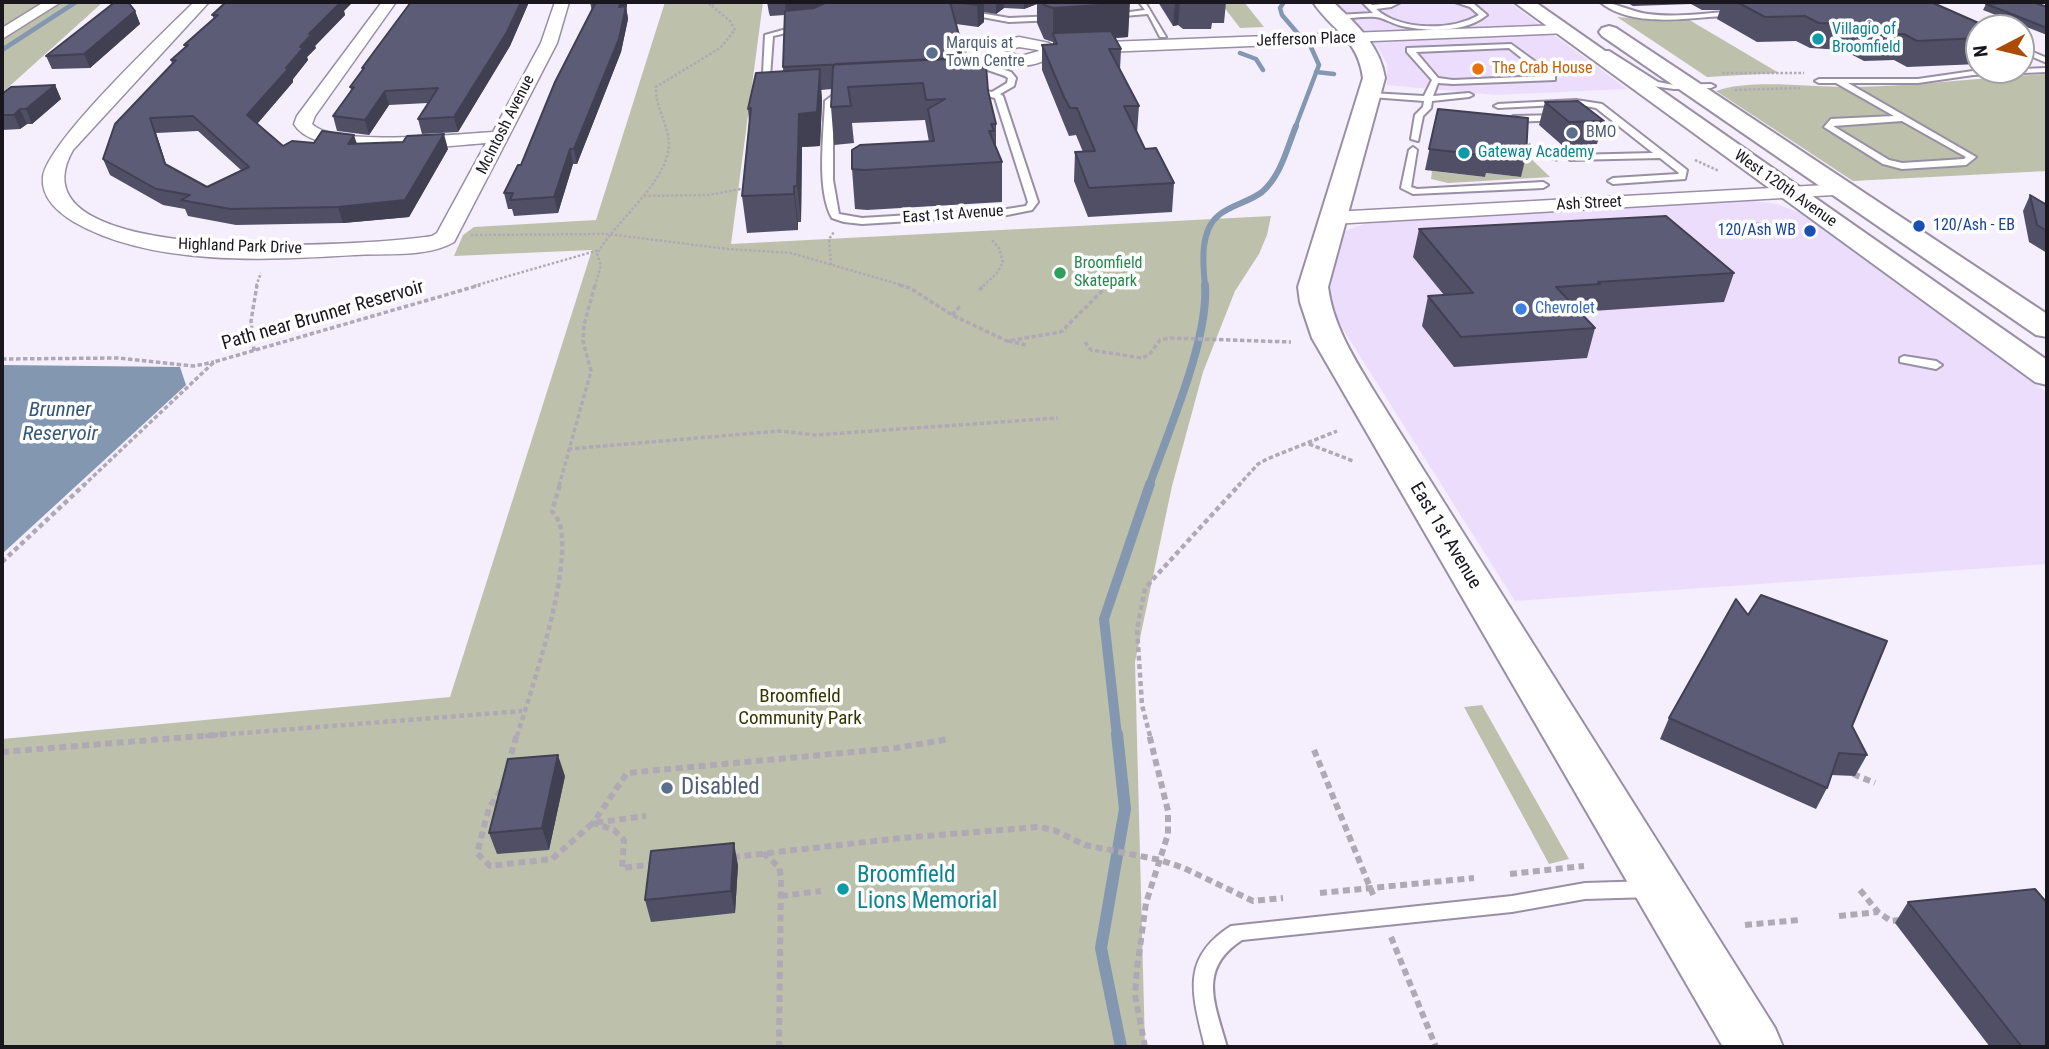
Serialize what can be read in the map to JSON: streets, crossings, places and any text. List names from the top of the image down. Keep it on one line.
{"streets":{"main road":["West 120th Avenue","East 1st Avenue"],"street":["Jefferson Place","McIntosh Avenue","Ash Street","Highland Park Drive"],"path":["Path near Brunner Reservoir"]},"crossings":[["Jefferson Place","West 120th Avenue"],["Jefferson Place","East 1st Avenue"],["McIntosh Avenue","Highland Park Drive"],["West 120th Avenue","Ash Street"],["Ash Street","East 1st Avenue"]],"water":["Brunner Reservoir"],"parks":["Broomfield Community Park"],"places":["Villagio of Broomfield","Marquis at Town Centre","The Crab House","BMO","Gateway Academy","120/Ash - EB","120/Ash WB","Broomfield Skatepark","Chevrolet","Disabled","Broomfield Lions Memorial"],"north":"left"}
